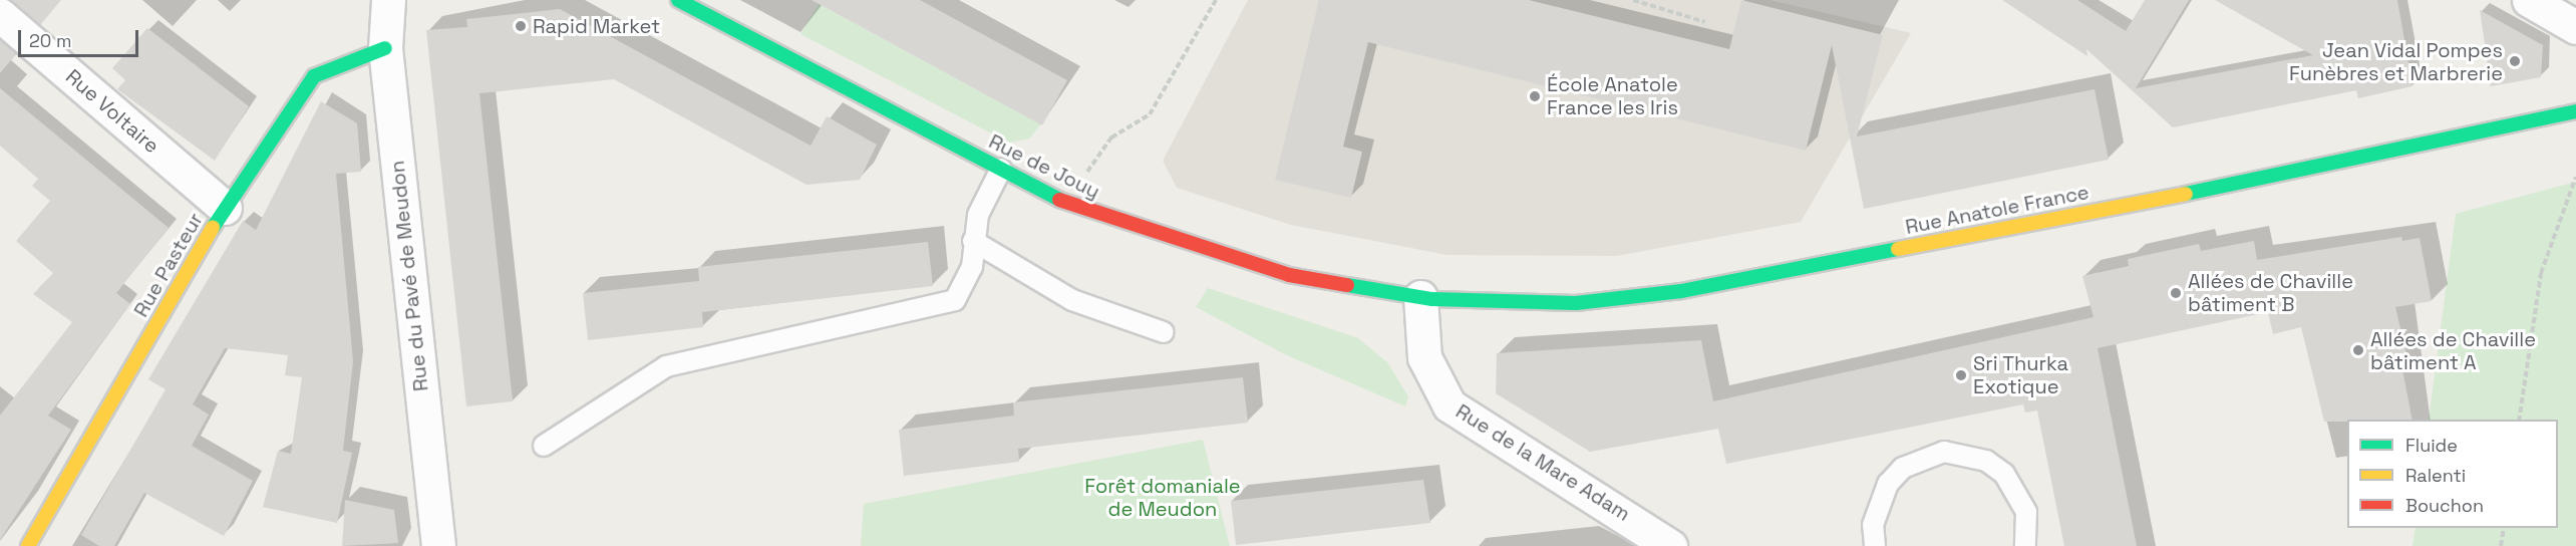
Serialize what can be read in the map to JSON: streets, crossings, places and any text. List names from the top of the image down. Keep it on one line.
{"streets":{"main road":["Rue de Jouy","Rue Anatole France","Rue Pasteur"],"street":["Rue Voltaire","Rue du Pavé de Meudon","Rue de la Mare Adam"]},"crossings":[["Rue Voltaire","Rue Pasteur"],["Rue de Jouy","Rue Anatole France"],["Rue de Jouy","Rue de la Mare Adam"],["Rue Anatole France","Rue de la Mare Adam"],["Rue Pasteur","Rue du Pavé de Meudon"]],"parks":["Forêt domaniale de Meudon"],"places":["Rapid Market","Jean Vidal Pompes Funèbres et Marbrerie","École Anatole France les Iris","Allées de Chaville bâtiment B","Allées de Chaville bâtiment A","Sri Thurka Exotique"],"legend":["Fluide","Ralenti","Bouchon"],"scale_bar":"20 m"}
